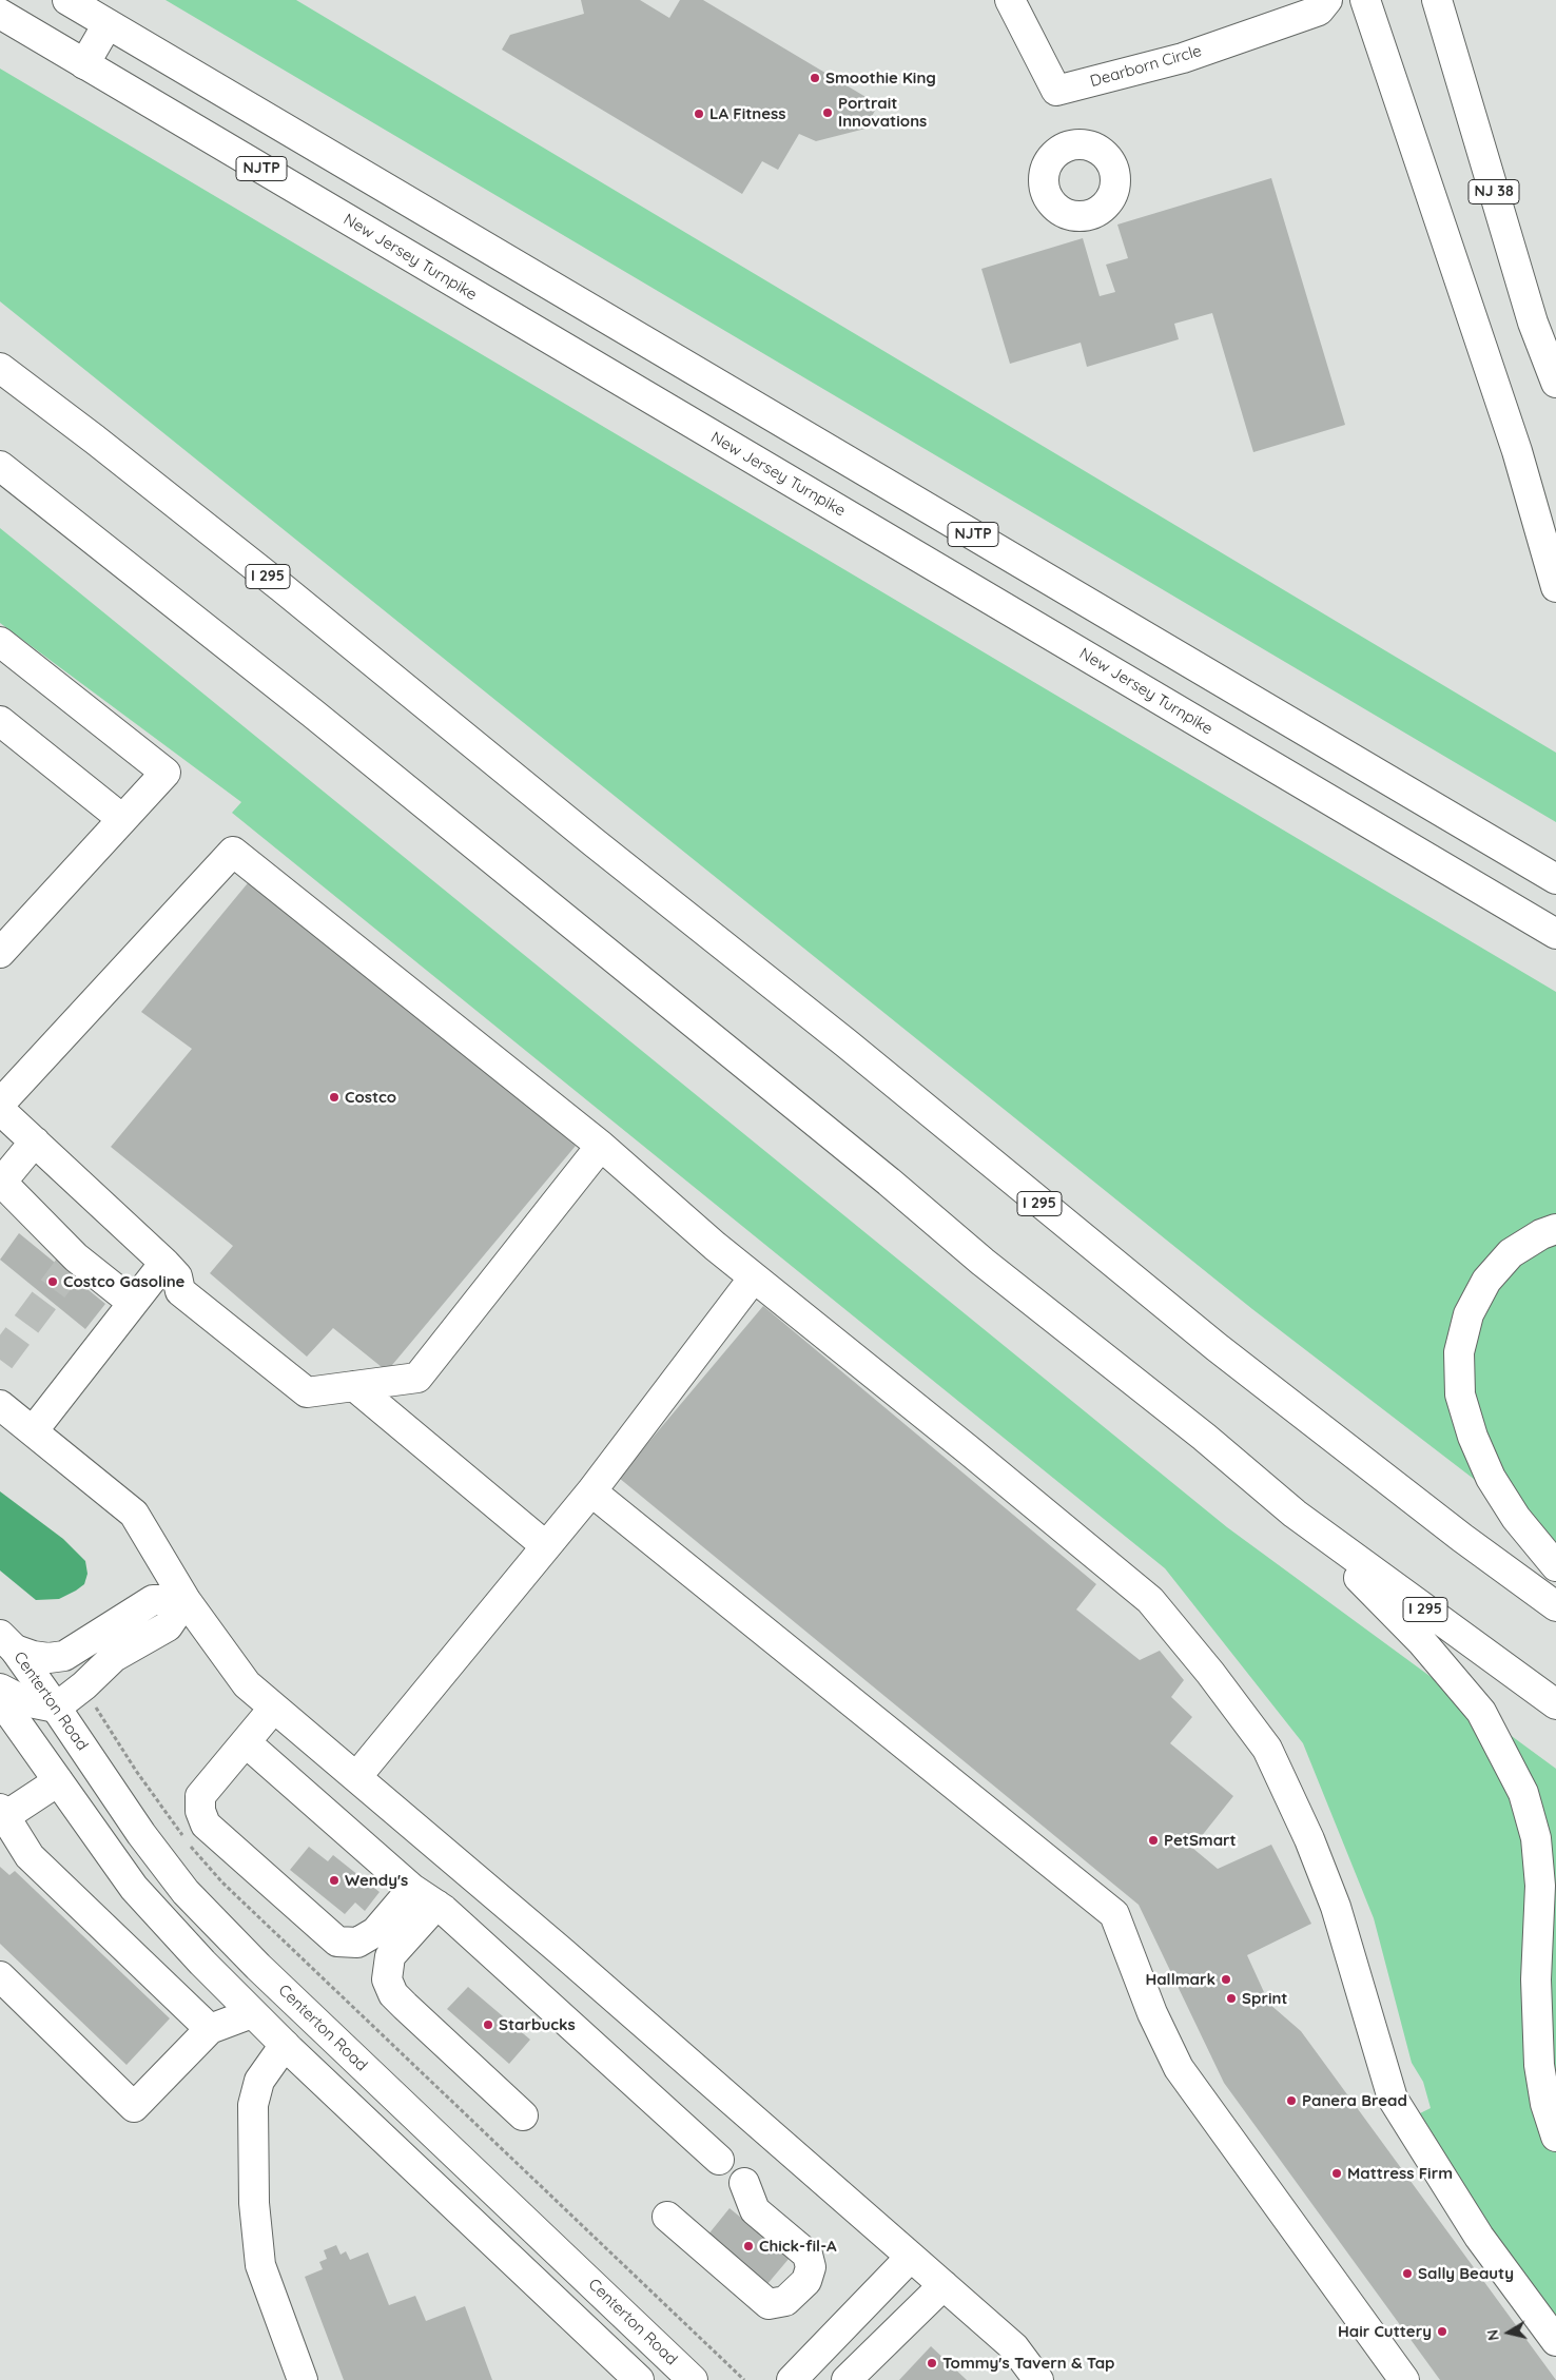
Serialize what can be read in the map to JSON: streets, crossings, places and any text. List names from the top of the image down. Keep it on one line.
{"streets":{"main road":["Dearborn Circle","NJTP","NJ 38","New Jersey Turnpike","I 295","Centerton Road"]},"places":["Smoothie King","Portrait Innovations","LA Fitness","Costco","Costco Gasoline","PetSmart","Wendy's","Hallmark","Sprint","Starbucks","Panera Bread","Mattress Firm","Chick-fil-A","Sally Beauty","Hair Cuttery","Tommy's Tavern & Tap"],"north":"left"}
